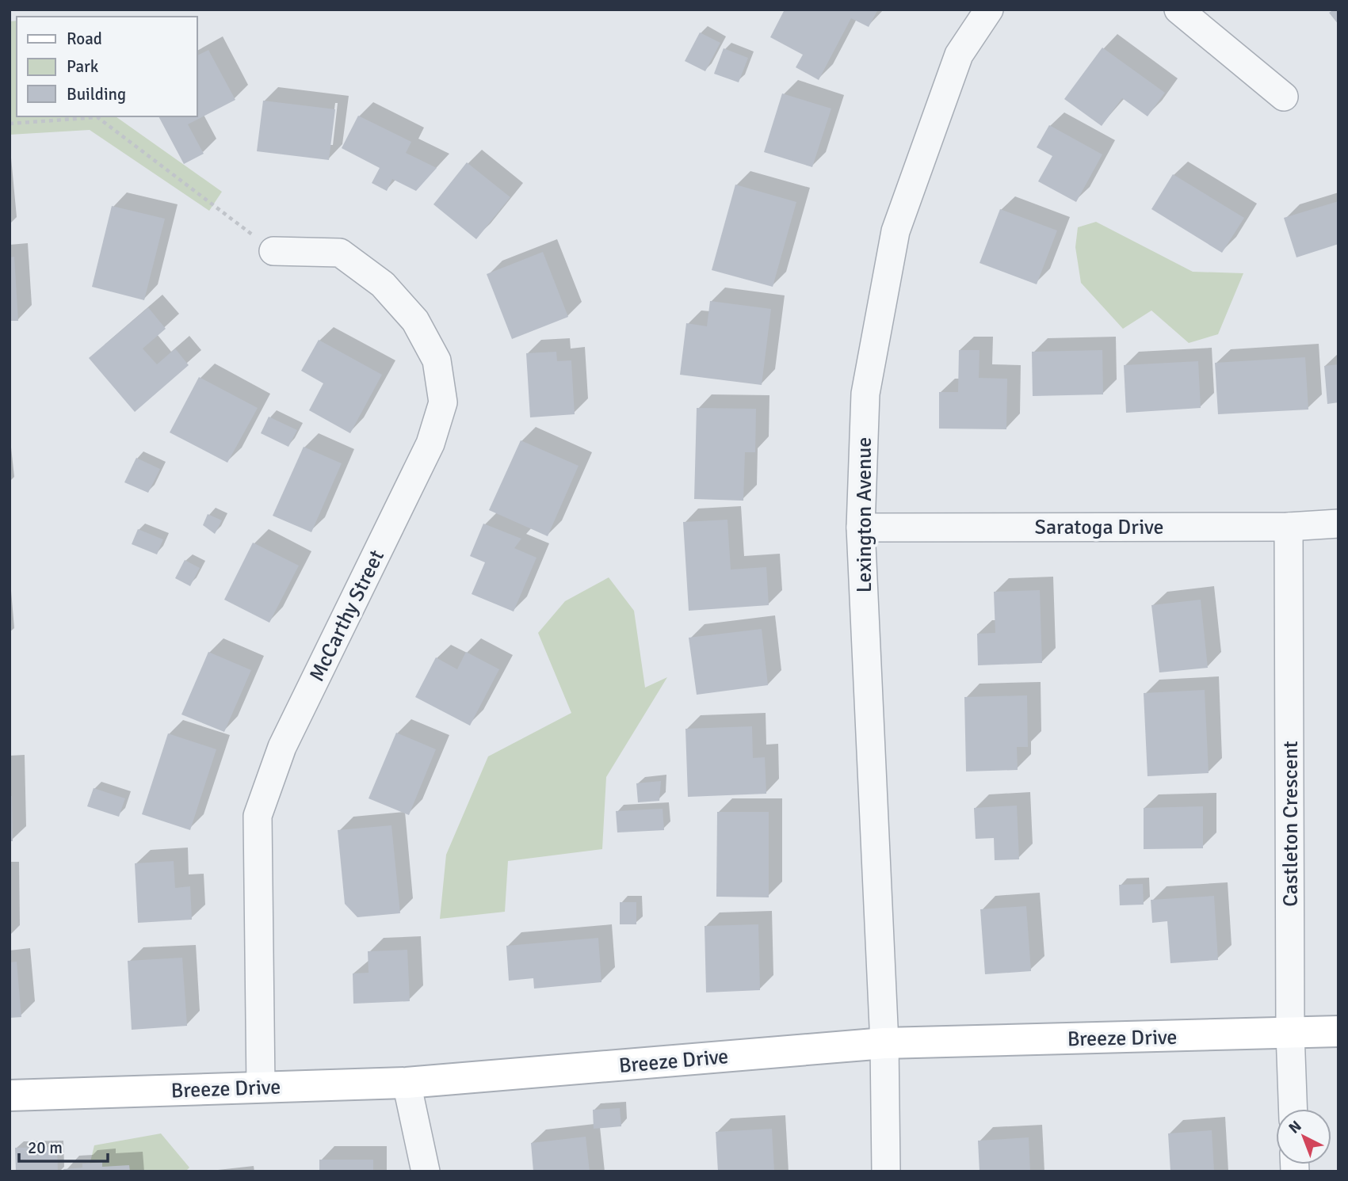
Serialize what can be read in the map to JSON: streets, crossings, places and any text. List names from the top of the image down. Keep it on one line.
{"streets":{"street":["Lexington Avenue","Saratoga Drive","McCarthy Street","Castleton Crescent","Breeze Drive"]},"crossings":[["Lexington Avenue","Saratoga Drive"],["Lexington Avenue","Breeze Drive"],["Saratoga Drive","Castleton Crescent"],["McCarthy Street","Breeze Drive"],["Castleton Crescent","Breeze Drive"]],"legend":["Road","Park","Building"],"scale_bar":"20 m","north":"top left"}
